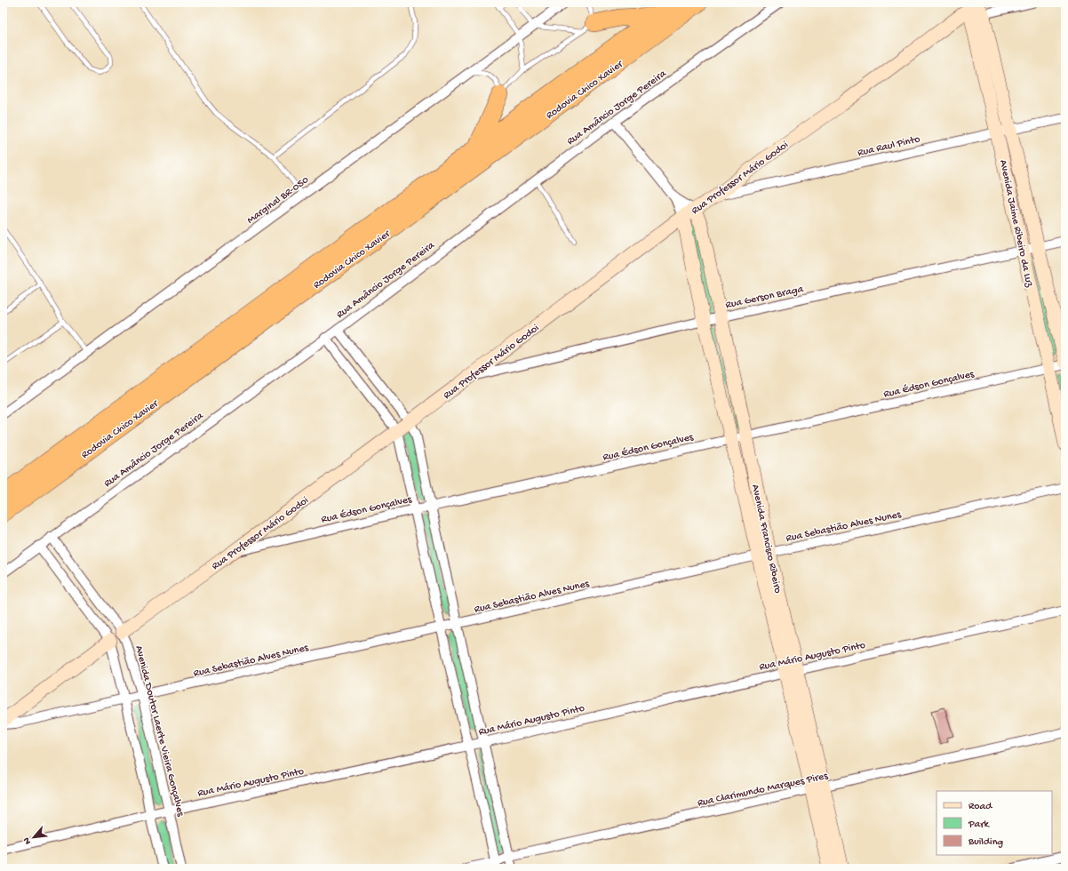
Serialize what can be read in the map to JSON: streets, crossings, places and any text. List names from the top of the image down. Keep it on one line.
{"streets":{"highway":["Rodovia Chico Xavier"],"street":["Rua Amâncio Jorge Pereira","Rua Raul Pinto","Rua Professor Mário Godoi","Marginal BR-050","Avenida Jaime Ribeiro da Luz","Rua Gerson Braga","Rua Édson Gonçalves","Rua Sebastião Alves Nunes","Avenida Francisco Ribeiro","Rua Mário Augusto Pinto","Avenida Doutor Laerte Vieira Gonçalves","Rua Clarimundo Marques Pires"]},"crossings":[["Rua Amâncio Jorge Pereira","Avenida Doutor Laerte Vieira Gonçalves"],["Rua Raul Pinto","Rua Professor Mário Godoi"],["Rua Raul Pinto","Avenida Jaime Ribeiro da Luz"],["Rua Professor Mário Godoi","Avenida Jaime Ribeiro da Luz"],["Rua Professor Mário Godoi","Rua Gerson Braga"],["Rua Professor Mário Godoi","Rua Édson Gonçalves"],["Rua Professor Mário Godoi","Avenida Francisco Ribeiro"],["Rua Professor Mário Godoi","Avenida Doutor Laerte Vieira Gonçalves"],["Avenida Jaime Ribeiro da Luz","Rua Gerson Braga"],["Avenida Jaime Ribeiro da Luz","Rua Édson Gonçalves"],["Rua Gerson Braga","Avenida Francisco Ribeiro"],["Rua Édson Gonçalves","Avenida Francisco Ribeiro"],["Rua Sebastião Alves Nunes","Avenida Francisco Ribeiro"],["Rua Sebastião Alves Nunes","Avenida Doutor Laerte Vieira Gonçalves"],["Avenida Francisco Ribeiro","Rua Mário Augusto Pinto"],["Avenida Francisco Ribeiro","Rua Clarimundo Marques Pires"],["Rua Mário Augusto Pinto","Avenida Doutor Laerte Vieira Gonçalves"]],"legend":["Road","Park","Building"],"north":"bottom left"}
